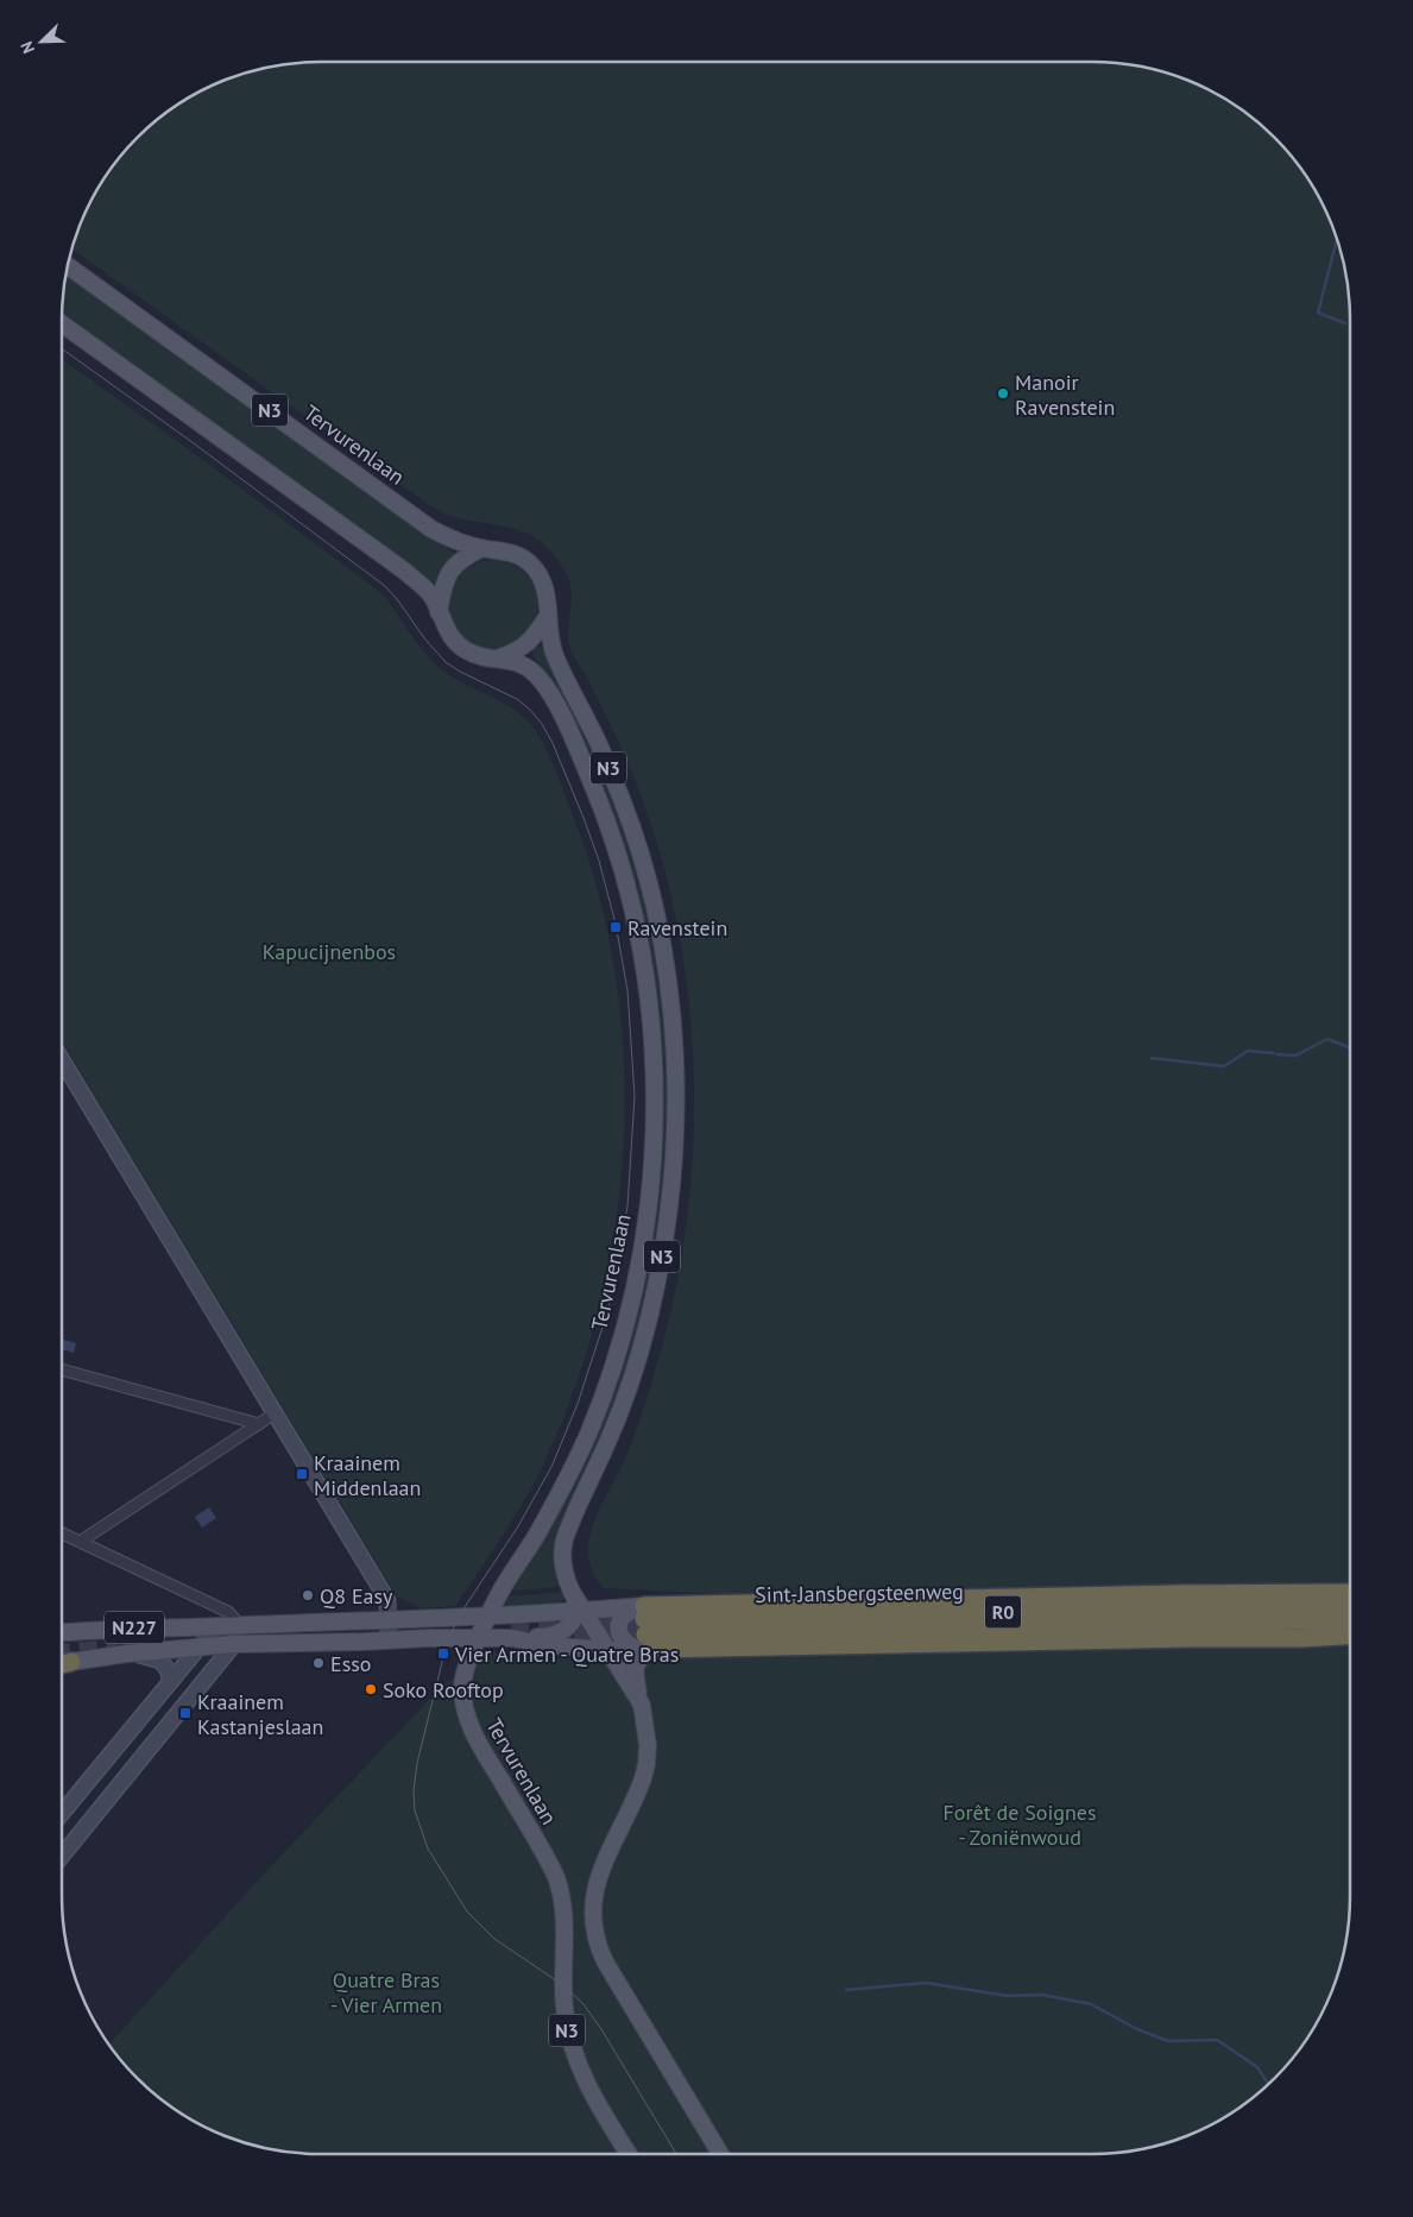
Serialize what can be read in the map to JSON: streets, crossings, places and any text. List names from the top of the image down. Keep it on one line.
{"streets":{"highway":["Sint-Jansbergsteenweg","R0"],"main road":["N3","Tervurenlaan","N227"]},"crossings":[["Tervurenlaan","N227"]],"parks":["Kapucijnenbos","Forêt de Soignes - Zoniënwoud","Quatre Bras - Vier Armen"],"places":{"other":["Manoir Ravenstein","Q8 Easy","Esso","Soko Rooftop"],"transit":["Ravenstein","Kraainem Middenlaan","Vier Armen - Quatre Bras","Kraainem Kastanjeslaan"]},"north":"bottom left"}
